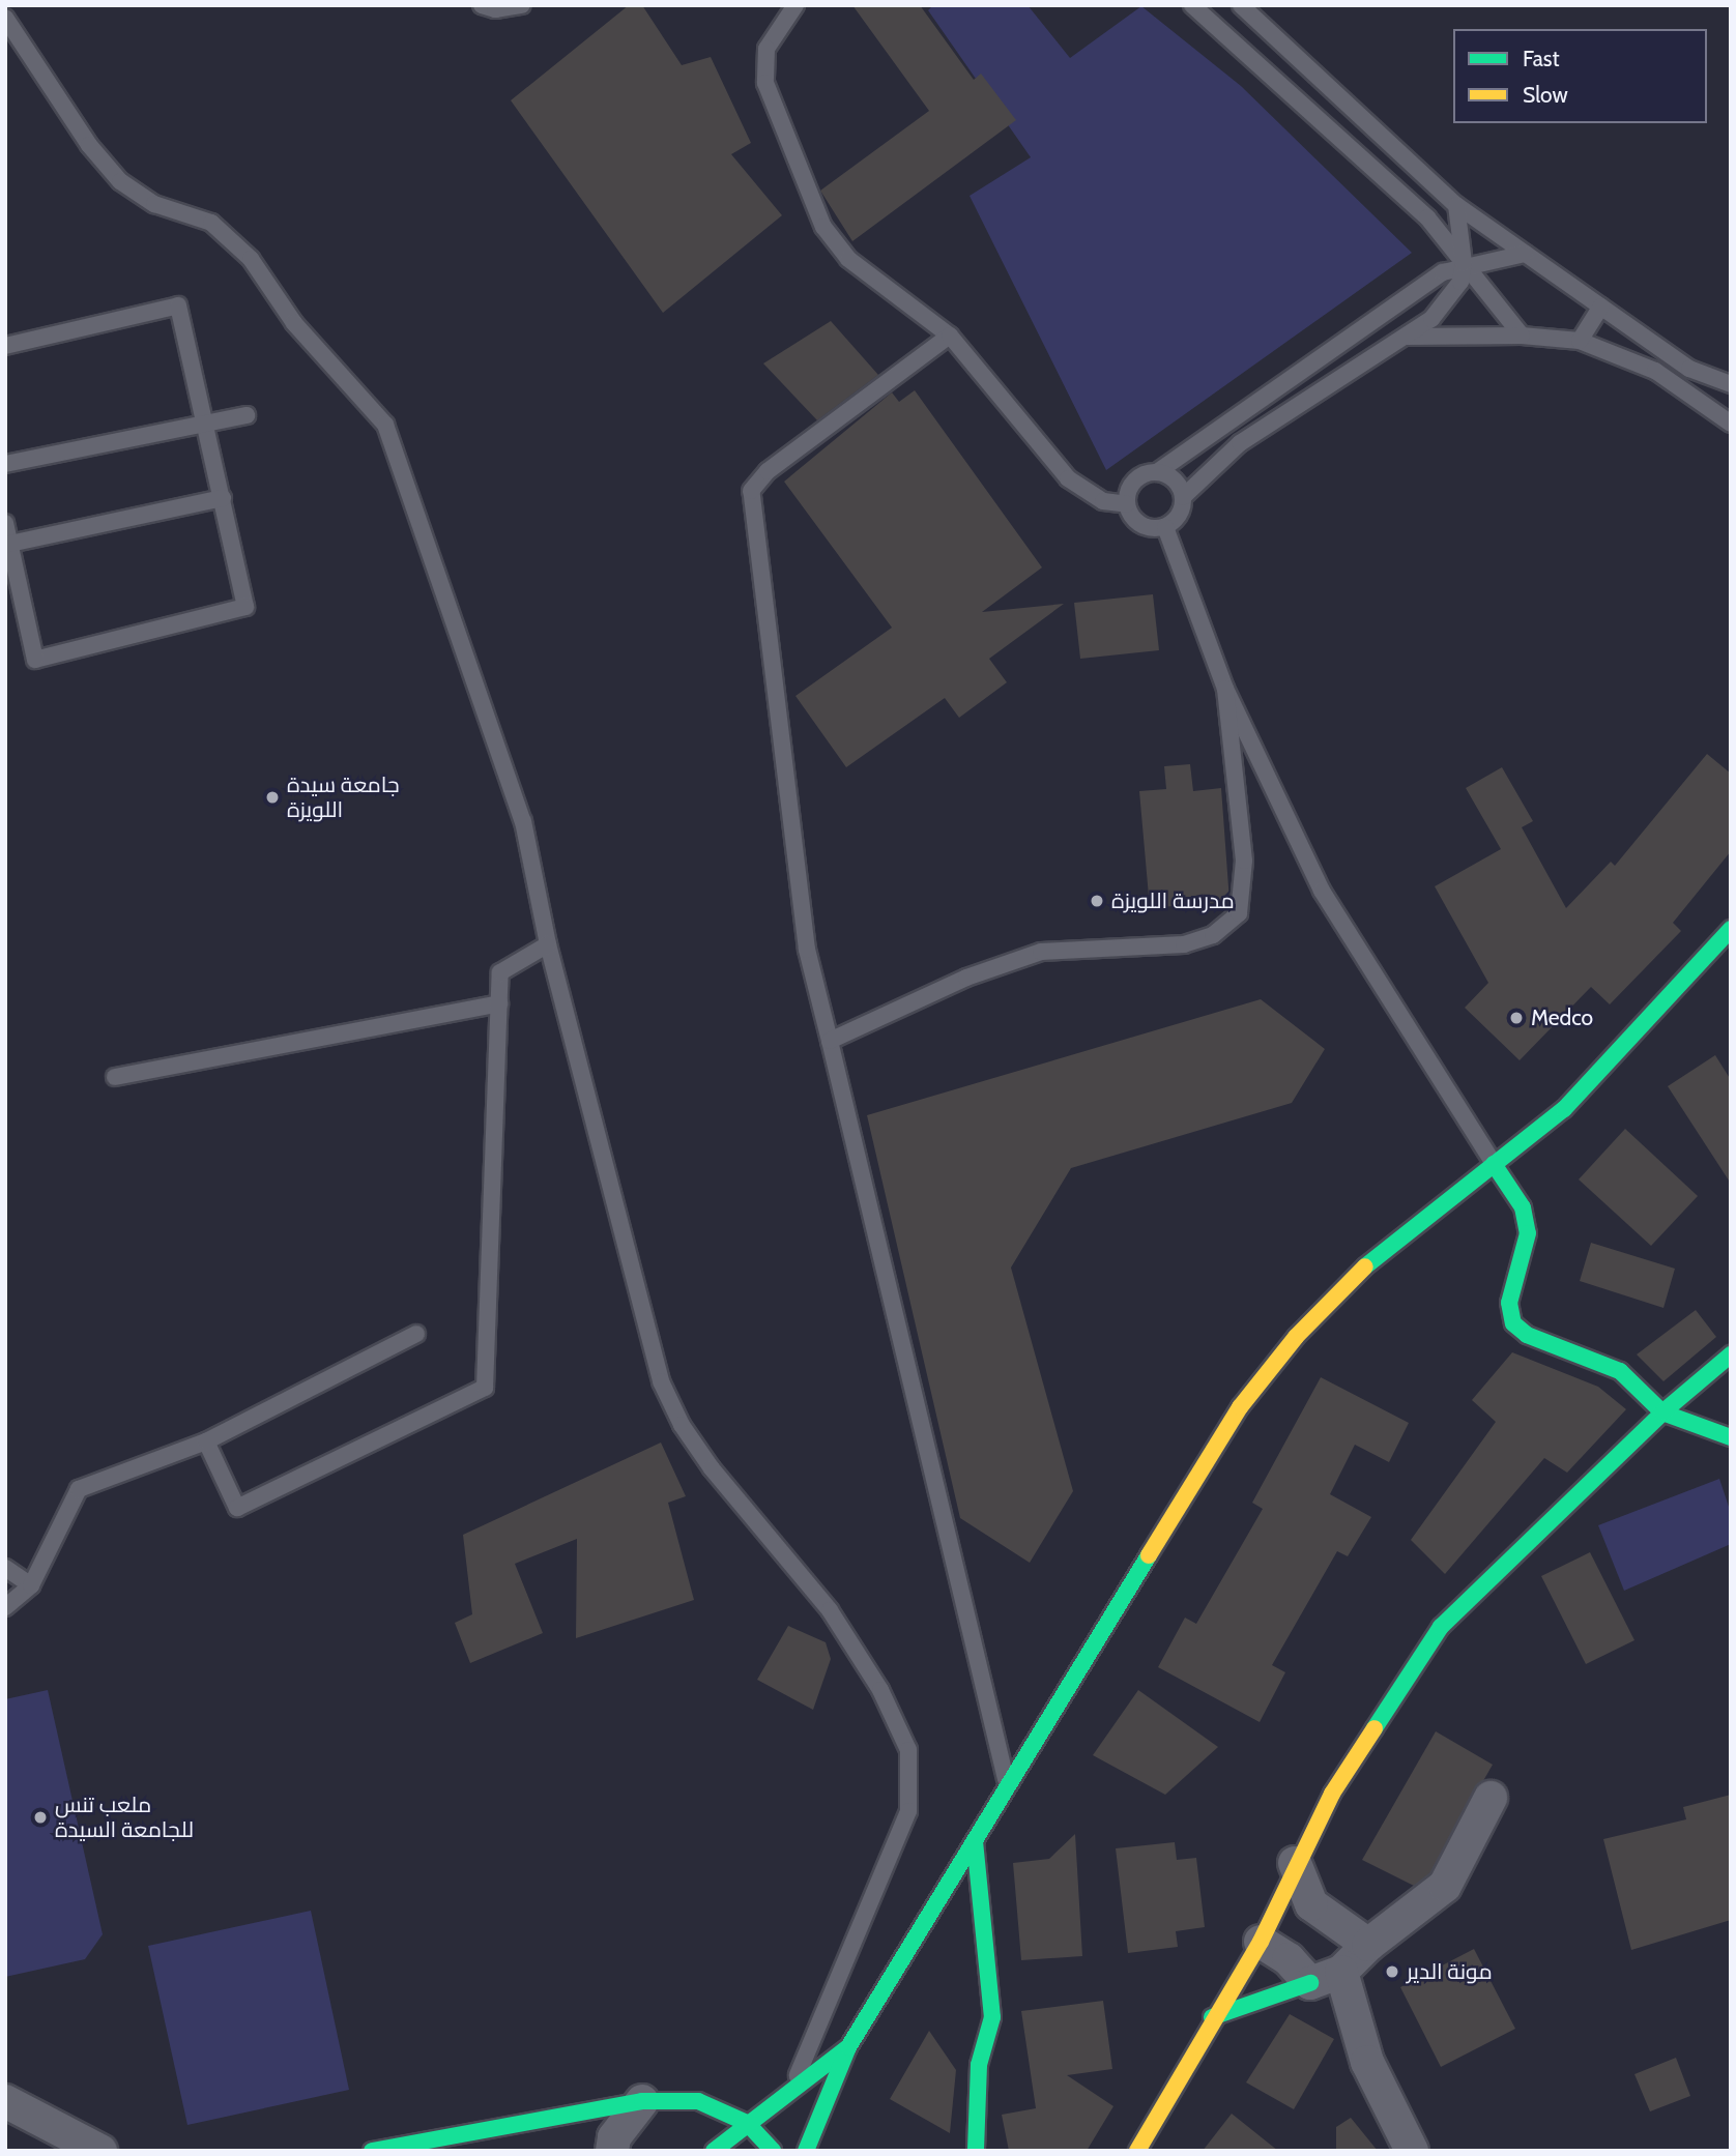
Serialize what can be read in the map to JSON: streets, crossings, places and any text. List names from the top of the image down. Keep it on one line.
{"places":["جامعة سيدة اللويزة","مدرسة اللويزة","Medco","ملعب تنس للجامعة السيدة","مونة الدير"],"legend":["Fast","Slow"]}
